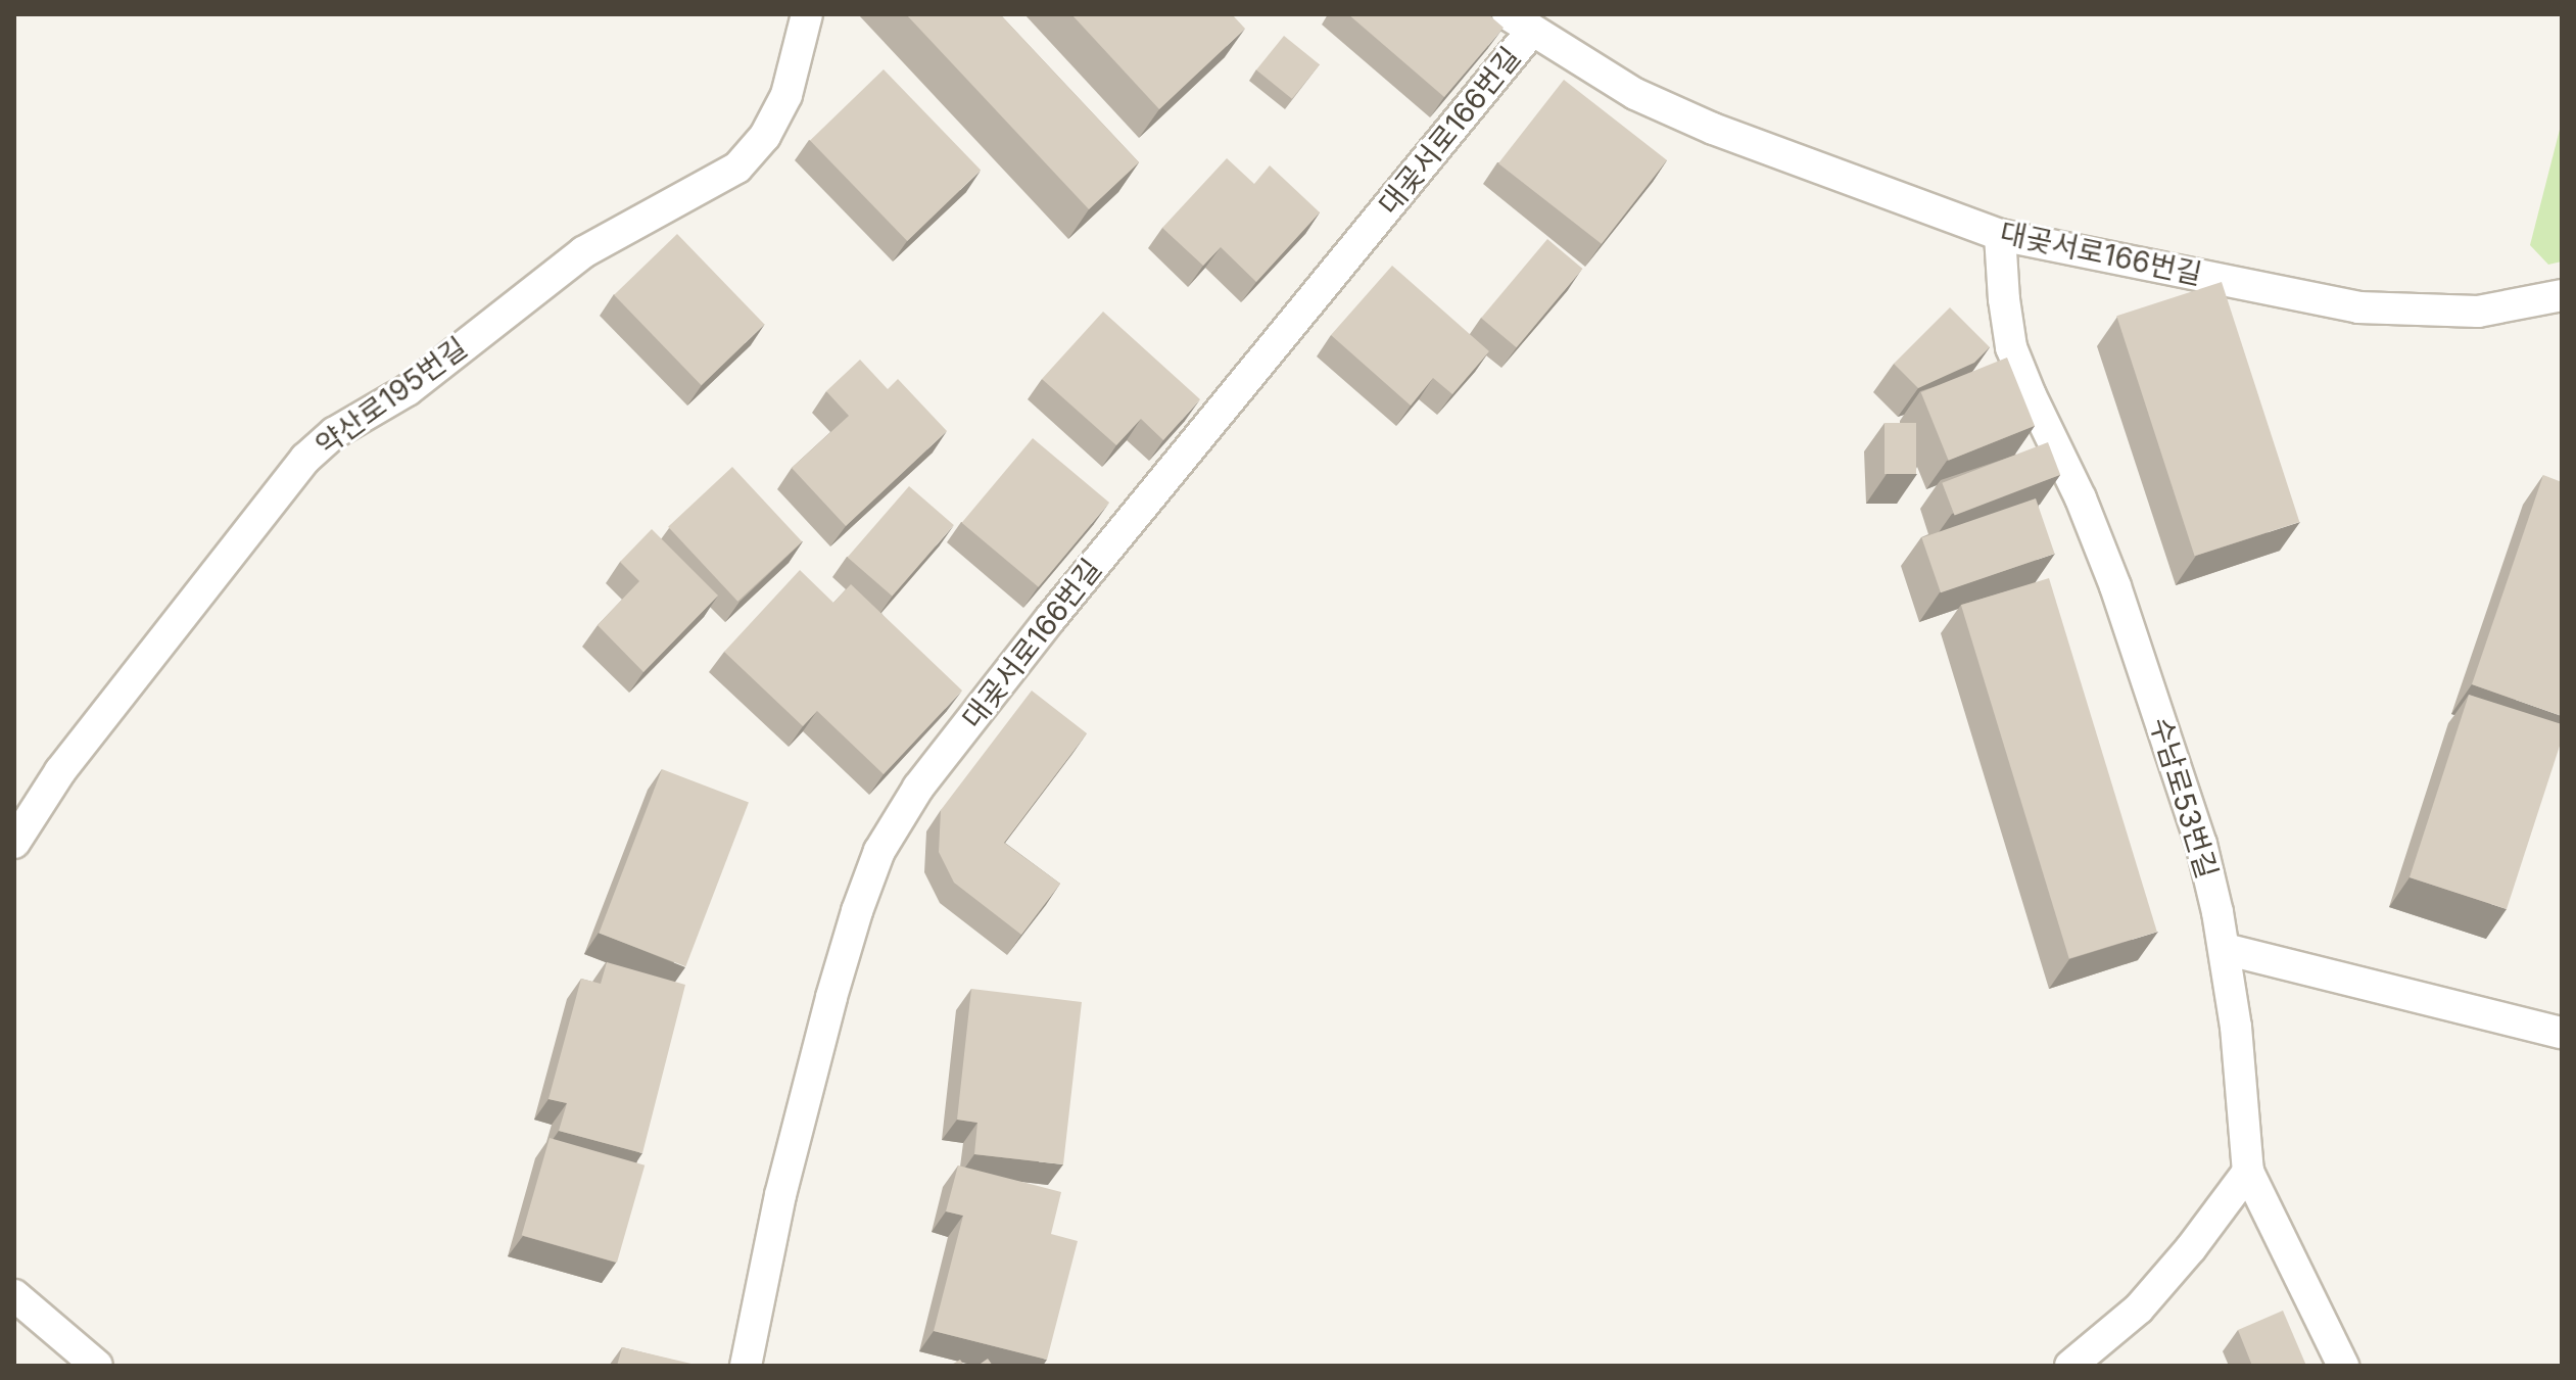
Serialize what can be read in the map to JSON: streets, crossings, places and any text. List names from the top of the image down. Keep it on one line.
{"streets":{"lane":["대곶서로166번길","약산로195번길","수남로53번길"]},"crossings":[["대곶서로166번길","수남로53번길"]]}
